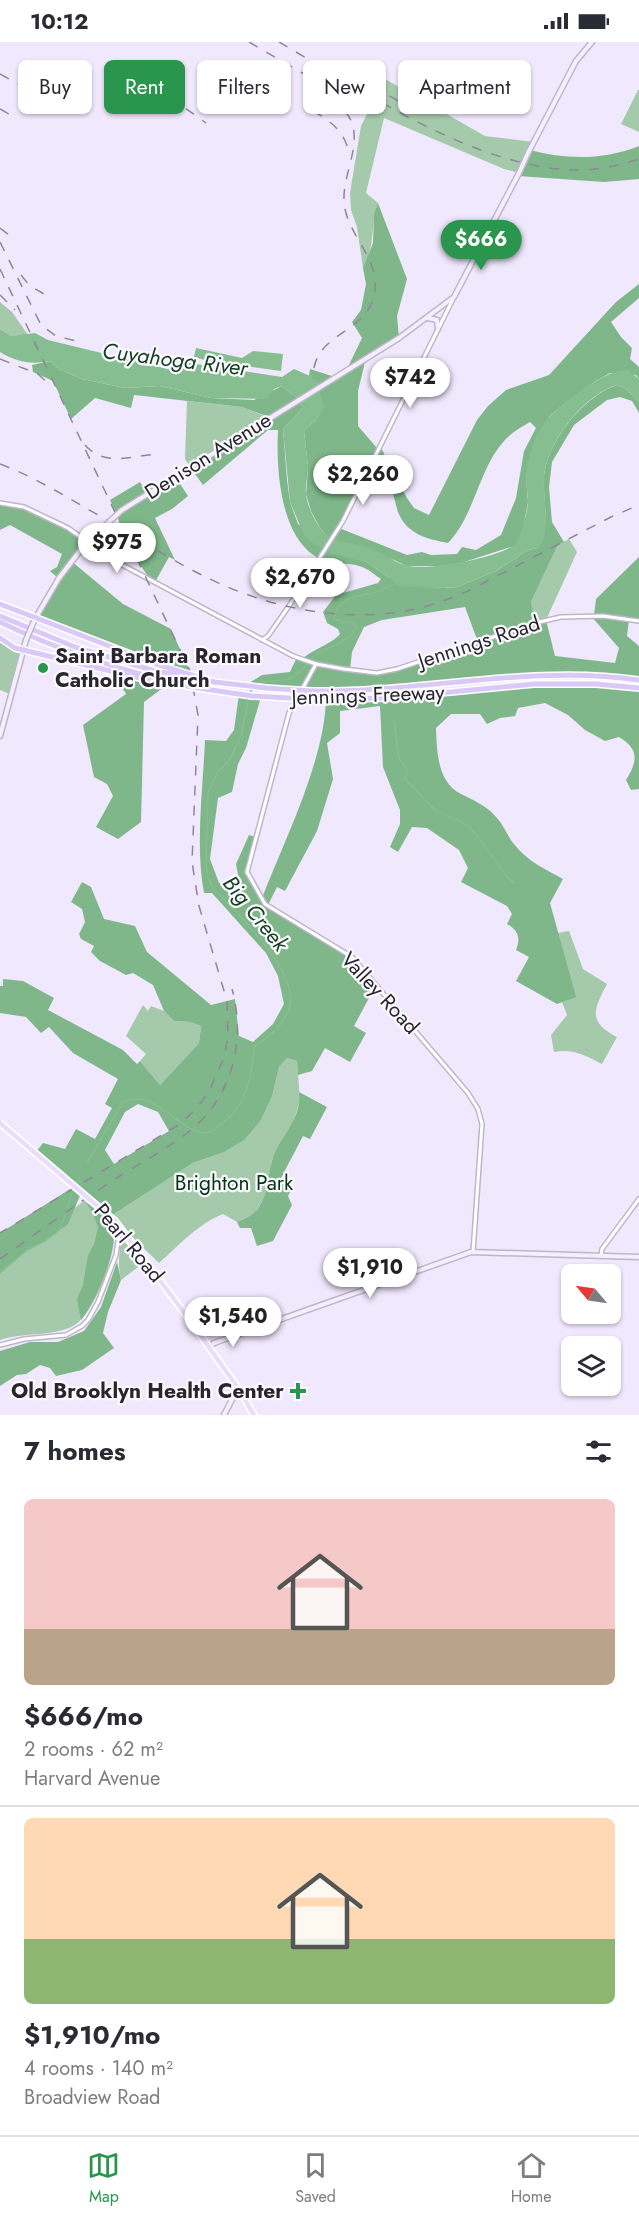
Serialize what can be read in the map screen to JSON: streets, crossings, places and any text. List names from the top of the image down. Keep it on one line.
{"streets":{"highway":["Jennings Freeway"],"main road":["Denison Avenue","Pearl Road"],"street":["Jennings Road","Valley Road"]},"crossings":[["Jennings Road","Valley Road"]],"water":["Cuyahoga River","Big Creek"],"parks":["Brighton Park"],"places":{"other":["Saint Barbara Roman Catholic Church"],"health":["Old Brooklyn Health Center"]},"north":"top left","page":{"status":"10:12","chip":["Buy","Rent","Filters","New","Apartment"],"price":["$666","$742","$2,260","$975","$2,670","$1,910","$1,540"],"heading":"7 homes","list":[{"name":"$666/mo","note":"2 rooms · 62 m² · Harvard Avenue"},{"name":"$1,910/mo","note":"4 rooms · 140 m² · Broadview Road"}],"tabs":["Map","Saved","Home"]}}
